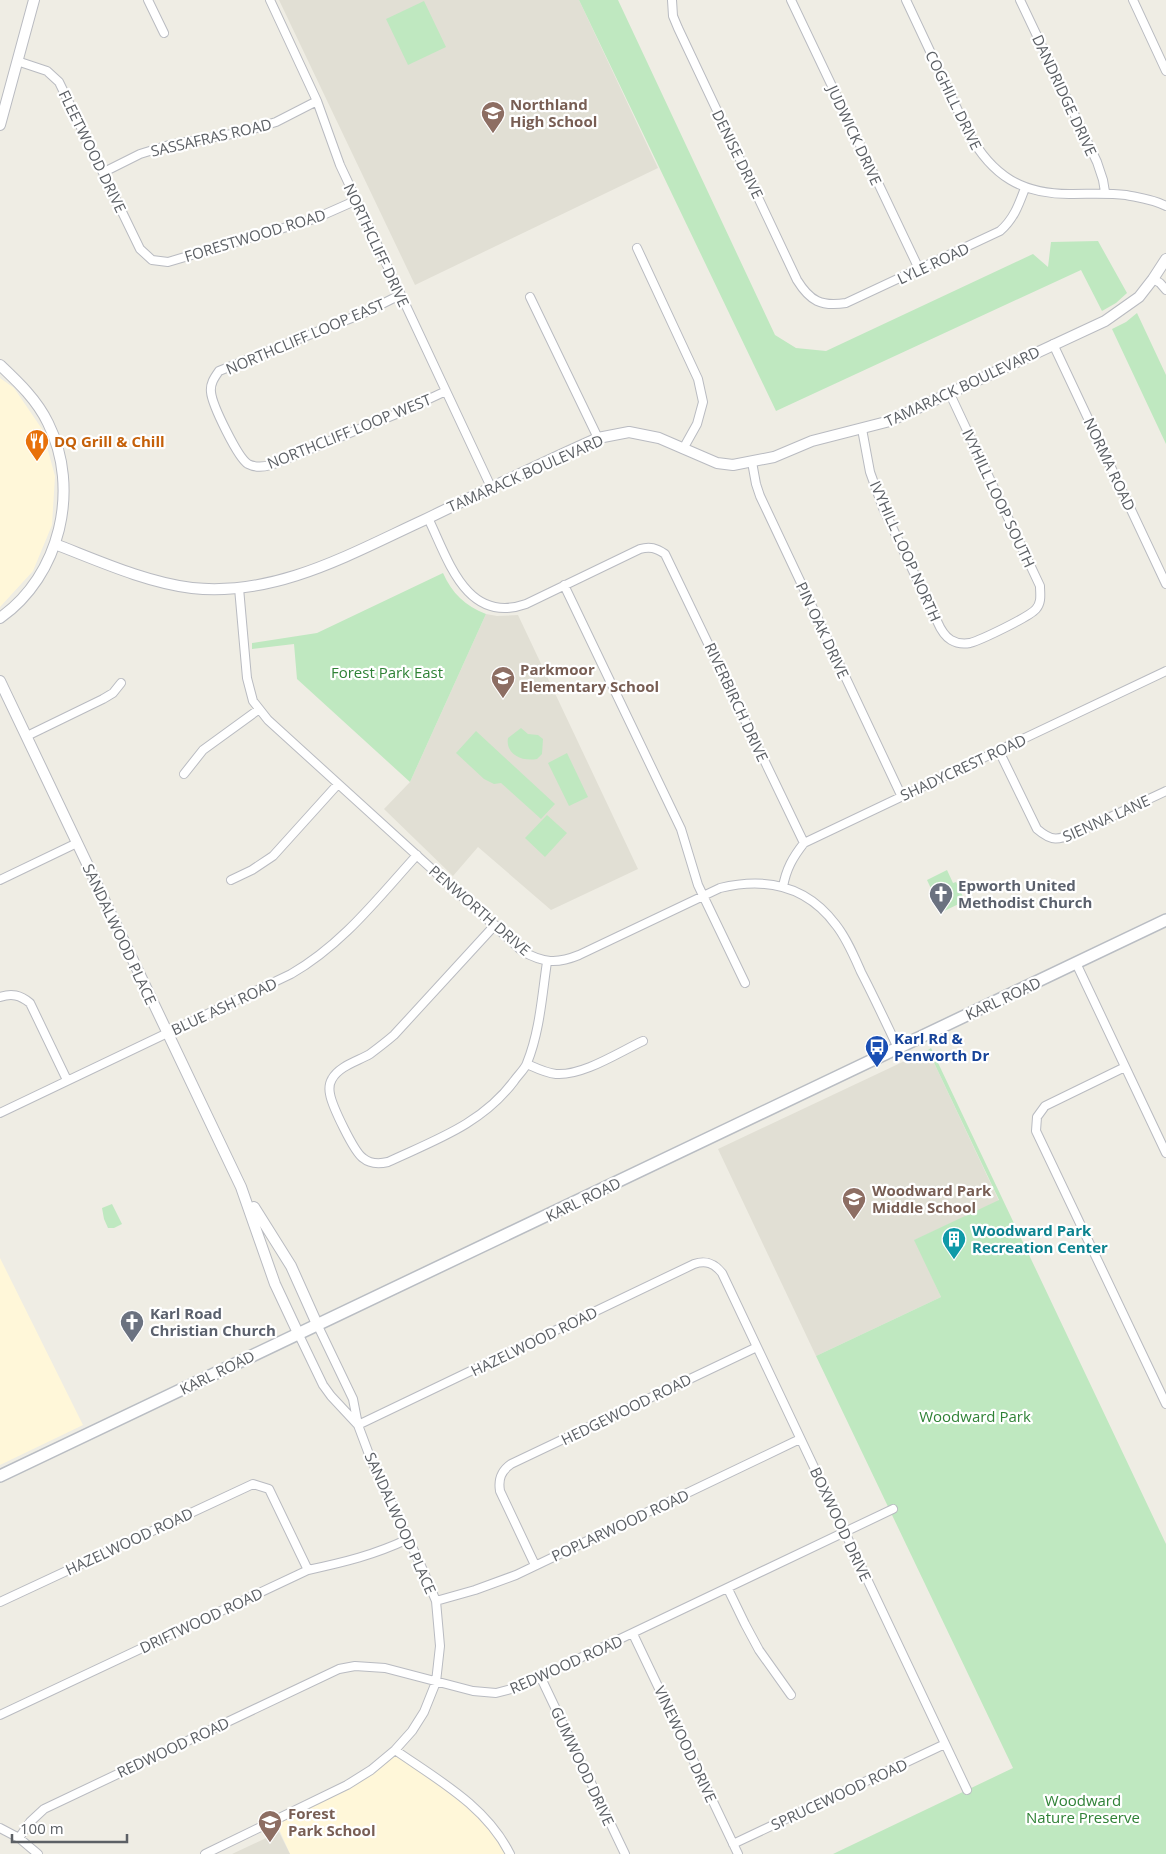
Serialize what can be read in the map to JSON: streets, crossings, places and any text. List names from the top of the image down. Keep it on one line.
{"streets":{"main road":["KARL ROAD"],"street":["DANDRIDGE DRIVE","COGHILL DRIVE","JUDWICK DRIVE","SASSAFRAS ROAD","FLEETWOOD DRIVE","DENISE DRIVE","FORESTWOOD ROAD","NORTHCLIFF DRIVE","LYLE ROAD","NORTHCLIFF LOOP EAST","TAMARACK BOULEVARD","NORTHCLIFF LOOP WEST","NORMA ROAD","IVYHILL LOOP SOUTH","IVYHILL LOOP NORTH","PIN OAK DRIVE","RIVERBIRCH DRIVE","SHADYCREST ROAD","SIENNA LANE","PENWORTH DRIVE","SANDALWOOD PLACE","BLUE ASH ROAD","HAZELWOOD ROAD","HEDGEWOOD ROAD","BOXWOOD DRIVE","POPLARWOOD ROAD","DRIFTWOOD ROAD","REDWOOD ROAD","VINEWOOD DRIVE","GUMWOOD DRIVE","SPRUCEWOOD ROAD"]},"crossings":[["DANDRIDGE DRIVE","COGHILL DRIVE"],["COGHILL DRIVE","LYLE ROAD"],["JUDWICK DRIVE","LYLE ROAD"],["SASSAFRAS ROAD","FLEETWOOD DRIVE"],["SASSAFRAS ROAD","NORTHCLIFF DRIVE"],["FLEETWOOD DRIVE","FORESTWOOD ROAD"],["DENISE DRIVE","LYLE ROAD"],["FORESTWOOD ROAD","NORTHCLIFF DRIVE"],["NORTHCLIFF DRIVE","NORTHCLIFF LOOP EAST"],["NORTHCLIFF DRIVE","TAMARACK BOULEVARD"],["NORTHCLIFF DRIVE","NORTHCLIFF LOOP WEST"],["NORTHCLIFF LOOP EAST","NORTHCLIFF LOOP WEST"],["TAMARACK BOULEVARD","NORMA ROAD"],["TAMARACK BOULEVARD","IVYHILL LOOP SOUTH"],["TAMARACK BOULEVARD","IVYHILL LOOP NORTH"],["TAMARACK BOULEVARD","PIN OAK DRIVE"],["TAMARACK BOULEVARD","PENWORTH DRIVE"],["IVYHILL LOOP SOUTH","IVYHILL LOOP NORTH"],["PIN OAK DRIVE","SHADYCREST ROAD"],["RIVERBIRCH DRIVE","SHADYCREST ROAD"],["SHADYCREST ROAD","SIENNA LANE"],["SHADYCREST ROAD","PENWORTH DRIVE"],["PENWORTH DRIVE","KARL ROAD"],["PENWORTH DRIVE","BLUE ASH ROAD"],["SANDALWOOD PLACE","KARL ROAD"],["SANDALWOOD PLACE","BLUE ASH ROAD"],["SANDALWOOD PLACE","HAZELWOOD ROAD"],["SANDALWOOD PLACE","POPLARWOOD ROAD"],["SANDALWOOD PLACE","DRIFTWOOD ROAD"],["SANDALWOOD PLACE","REDWOOD ROAD"],["HAZELWOOD ROAD","BOXWOOD DRIVE"],["HAZELWOOD ROAD","DRIFTWOOD ROAD"],["HEDGEWOOD ROAD","BOXWOOD DRIVE"],["HEDGEWOOD ROAD","POPLARWOOD ROAD"],["BOXWOOD DRIVE","POPLARWOOD ROAD"],["BOXWOOD DRIVE","REDWOOD ROAD"],["BOXWOOD DRIVE","SPRUCEWOOD ROAD"],["REDWOOD ROAD","VINEWOOD DRIVE"],["REDWOOD ROAD","GUMWOOD DRIVE"],["VINEWOOD DRIVE","SPRUCEWOOD ROAD"]],"parks":["Forest Park East","Woodward Park","Woodward Nature Preserve"],"places":{"school or university":["Northland High School","Parkmoor Elementary School","Woodward Park Middle School","Forest Park School"],"restaurant":["DQ Grill & Chill"],"church":["Epworth United Methodist Church","Karl Road Christian Church"],"bus stop":["Karl Rd & Penworth Dr"],"building":["Woodward Park Recreation Center"]},"scale_bar":"100 m"}
